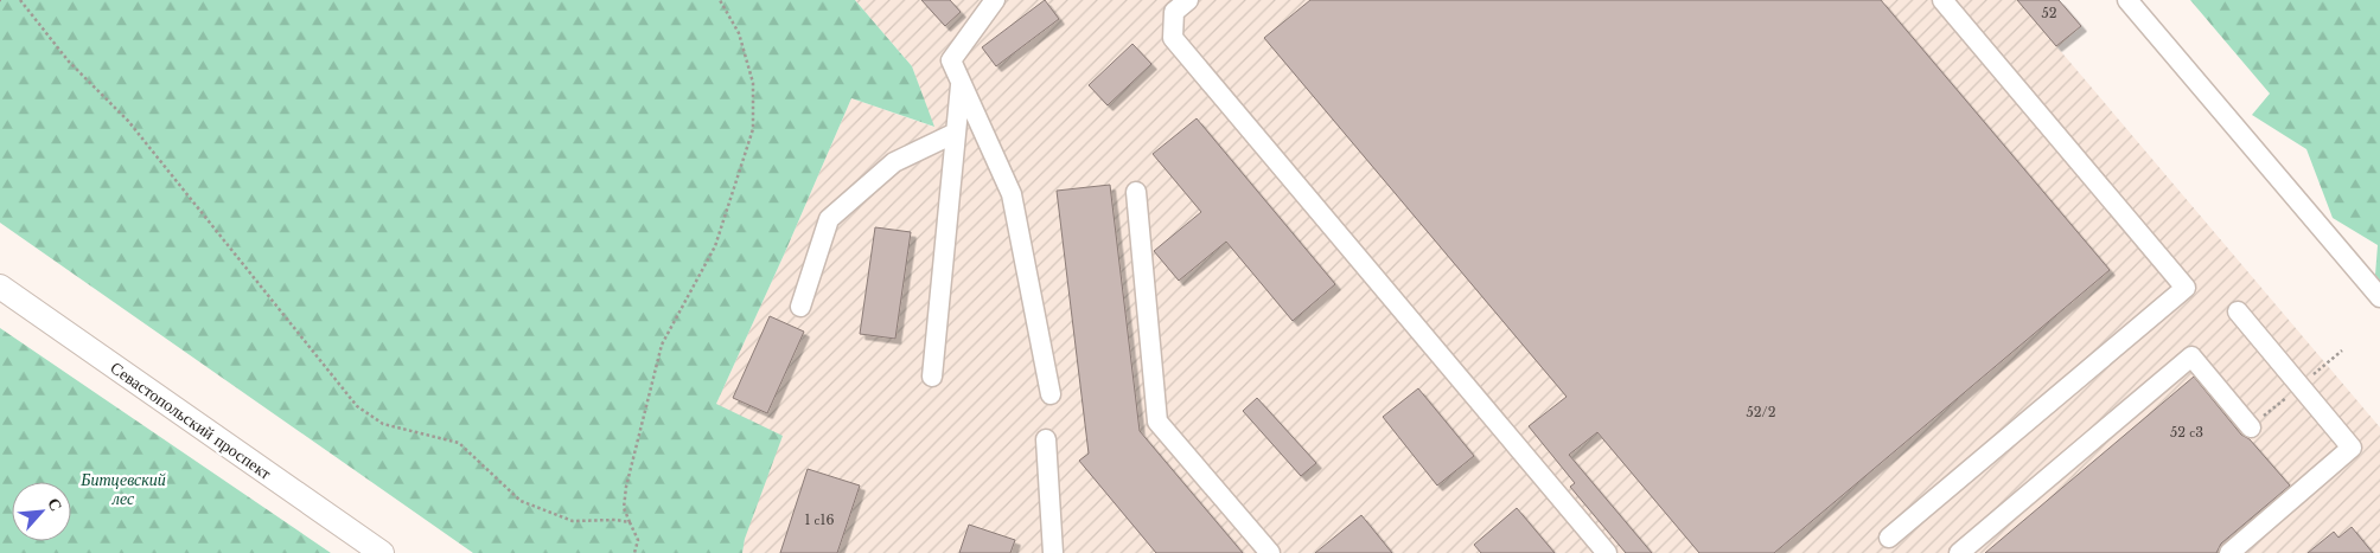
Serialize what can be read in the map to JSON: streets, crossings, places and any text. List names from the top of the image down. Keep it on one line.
{"streets":{"main road":["Севастопольский проспект"]},"parks":["Битцевский лес"],"house_numbers":["52","52/2","52 с3","1 с16"],"north":"top right"}
